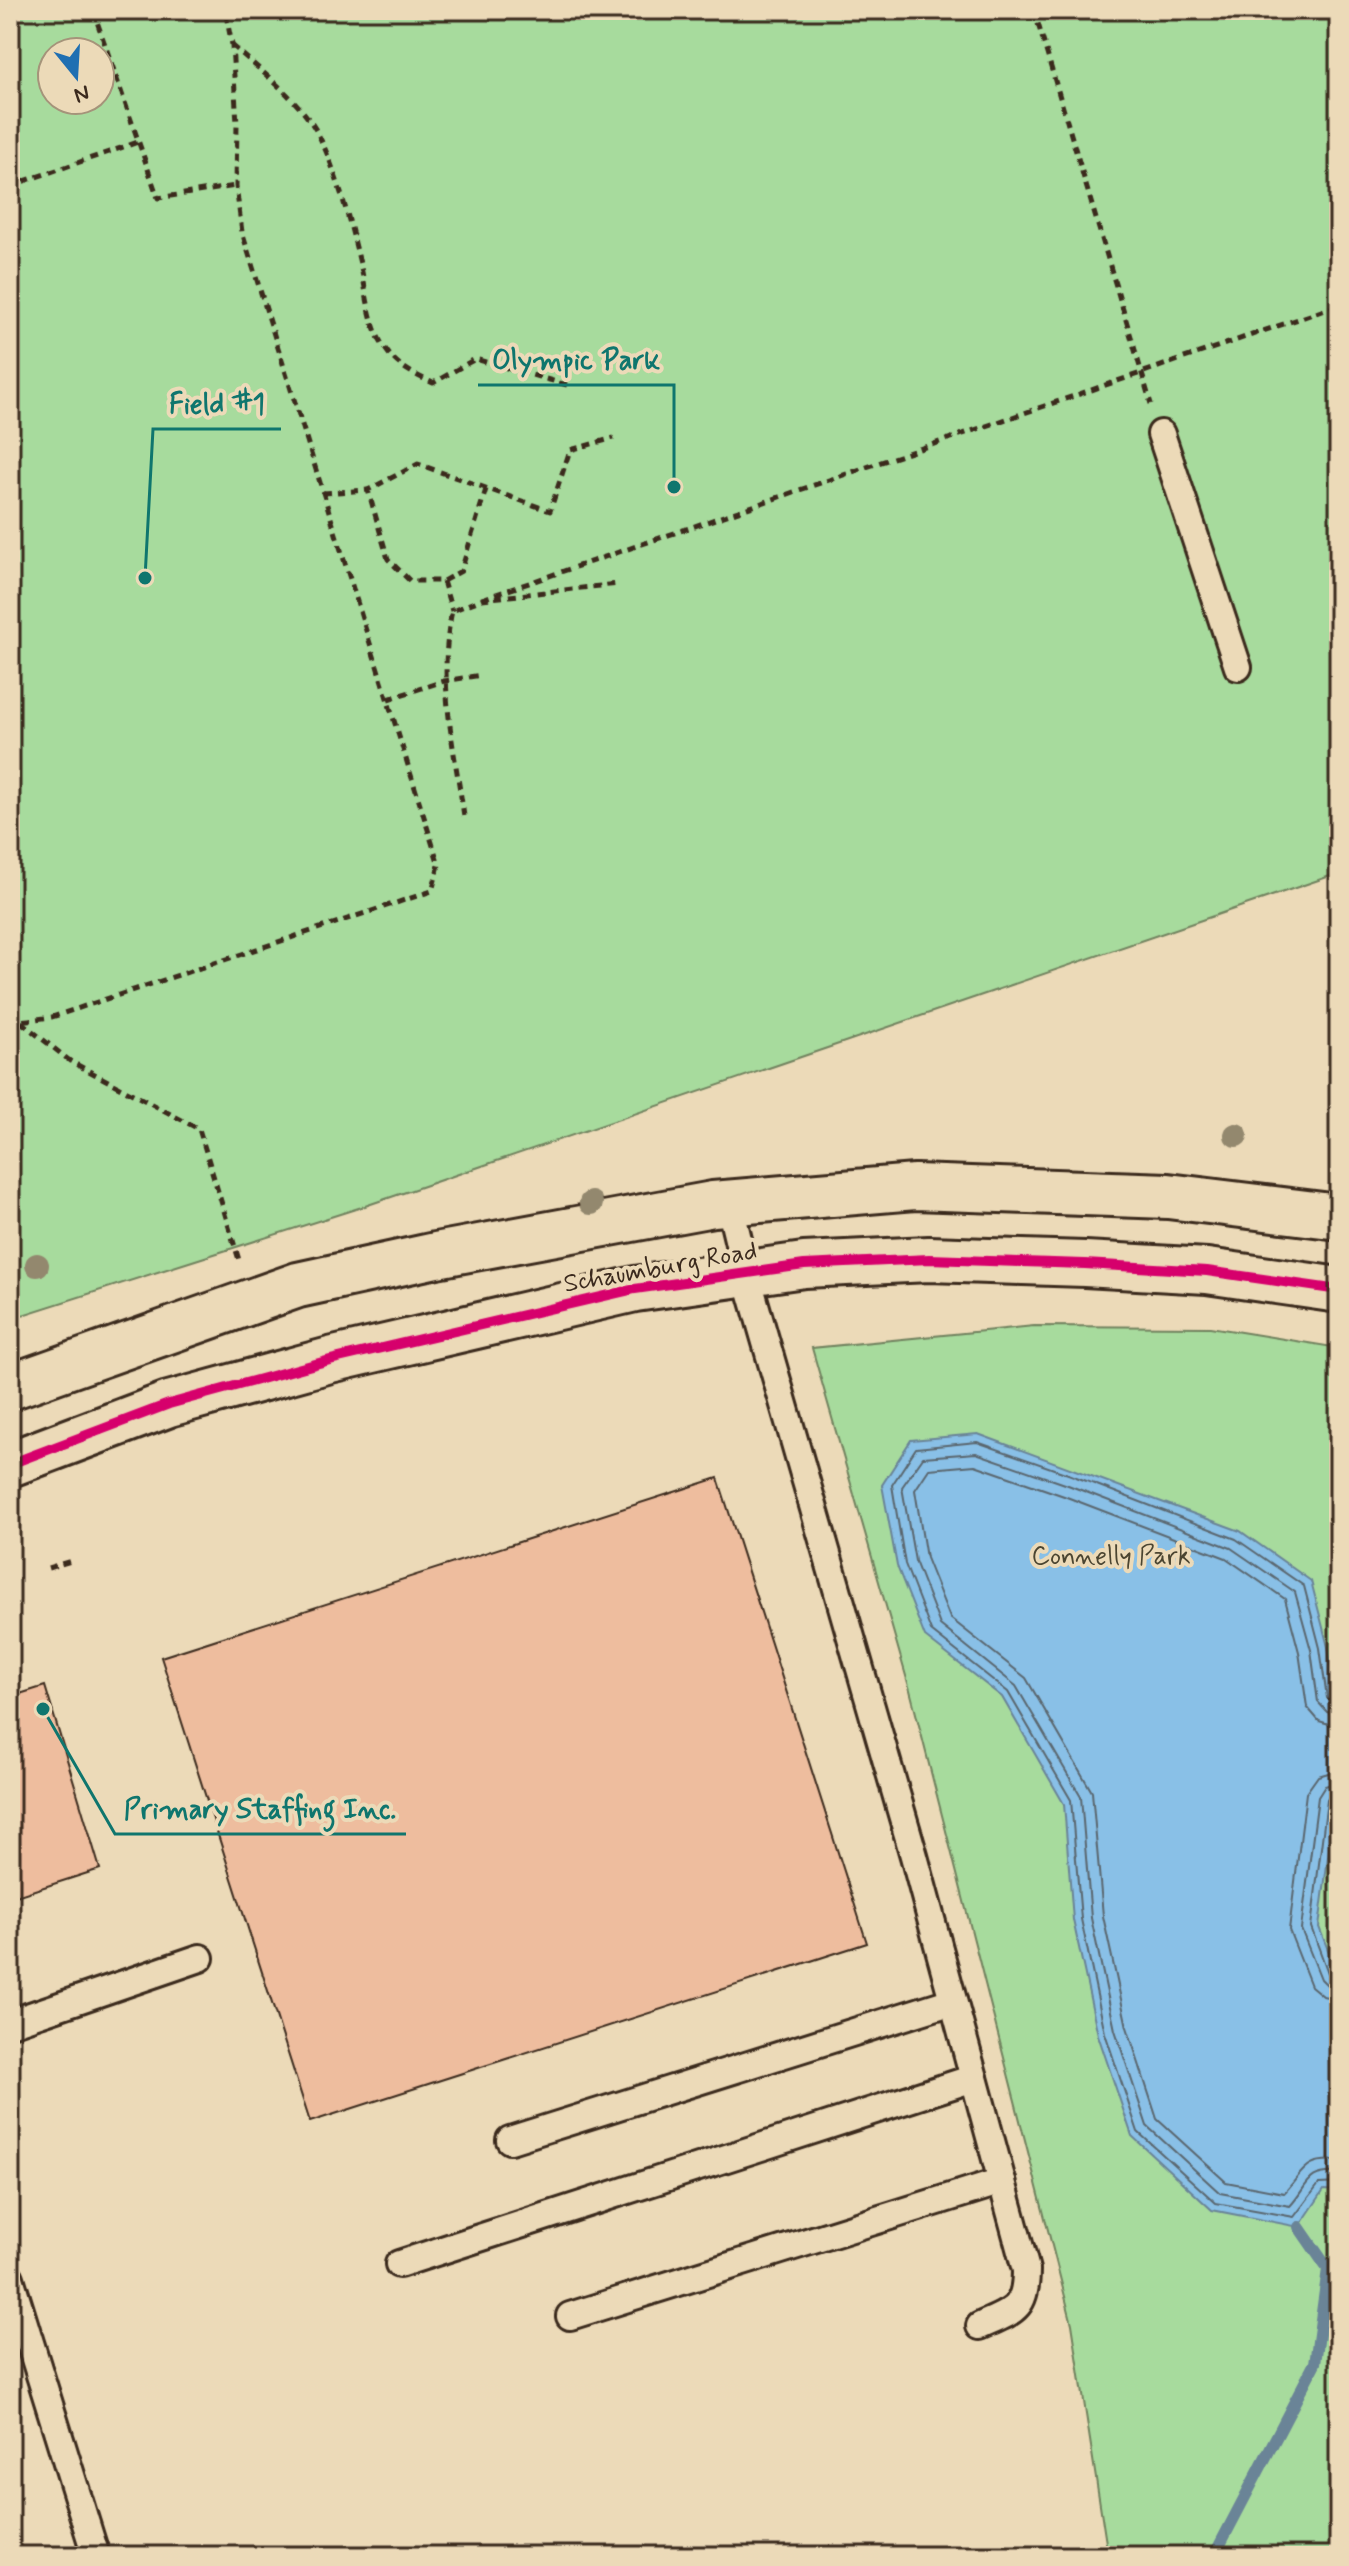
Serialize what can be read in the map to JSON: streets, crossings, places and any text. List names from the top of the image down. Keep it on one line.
{"streets":{"street":["Schaumburg Road"]},"parks":["Connelly Park"],"places":["Olympic Park","Field #1","Primary Staffing Inc."],"north":"bottom"}
